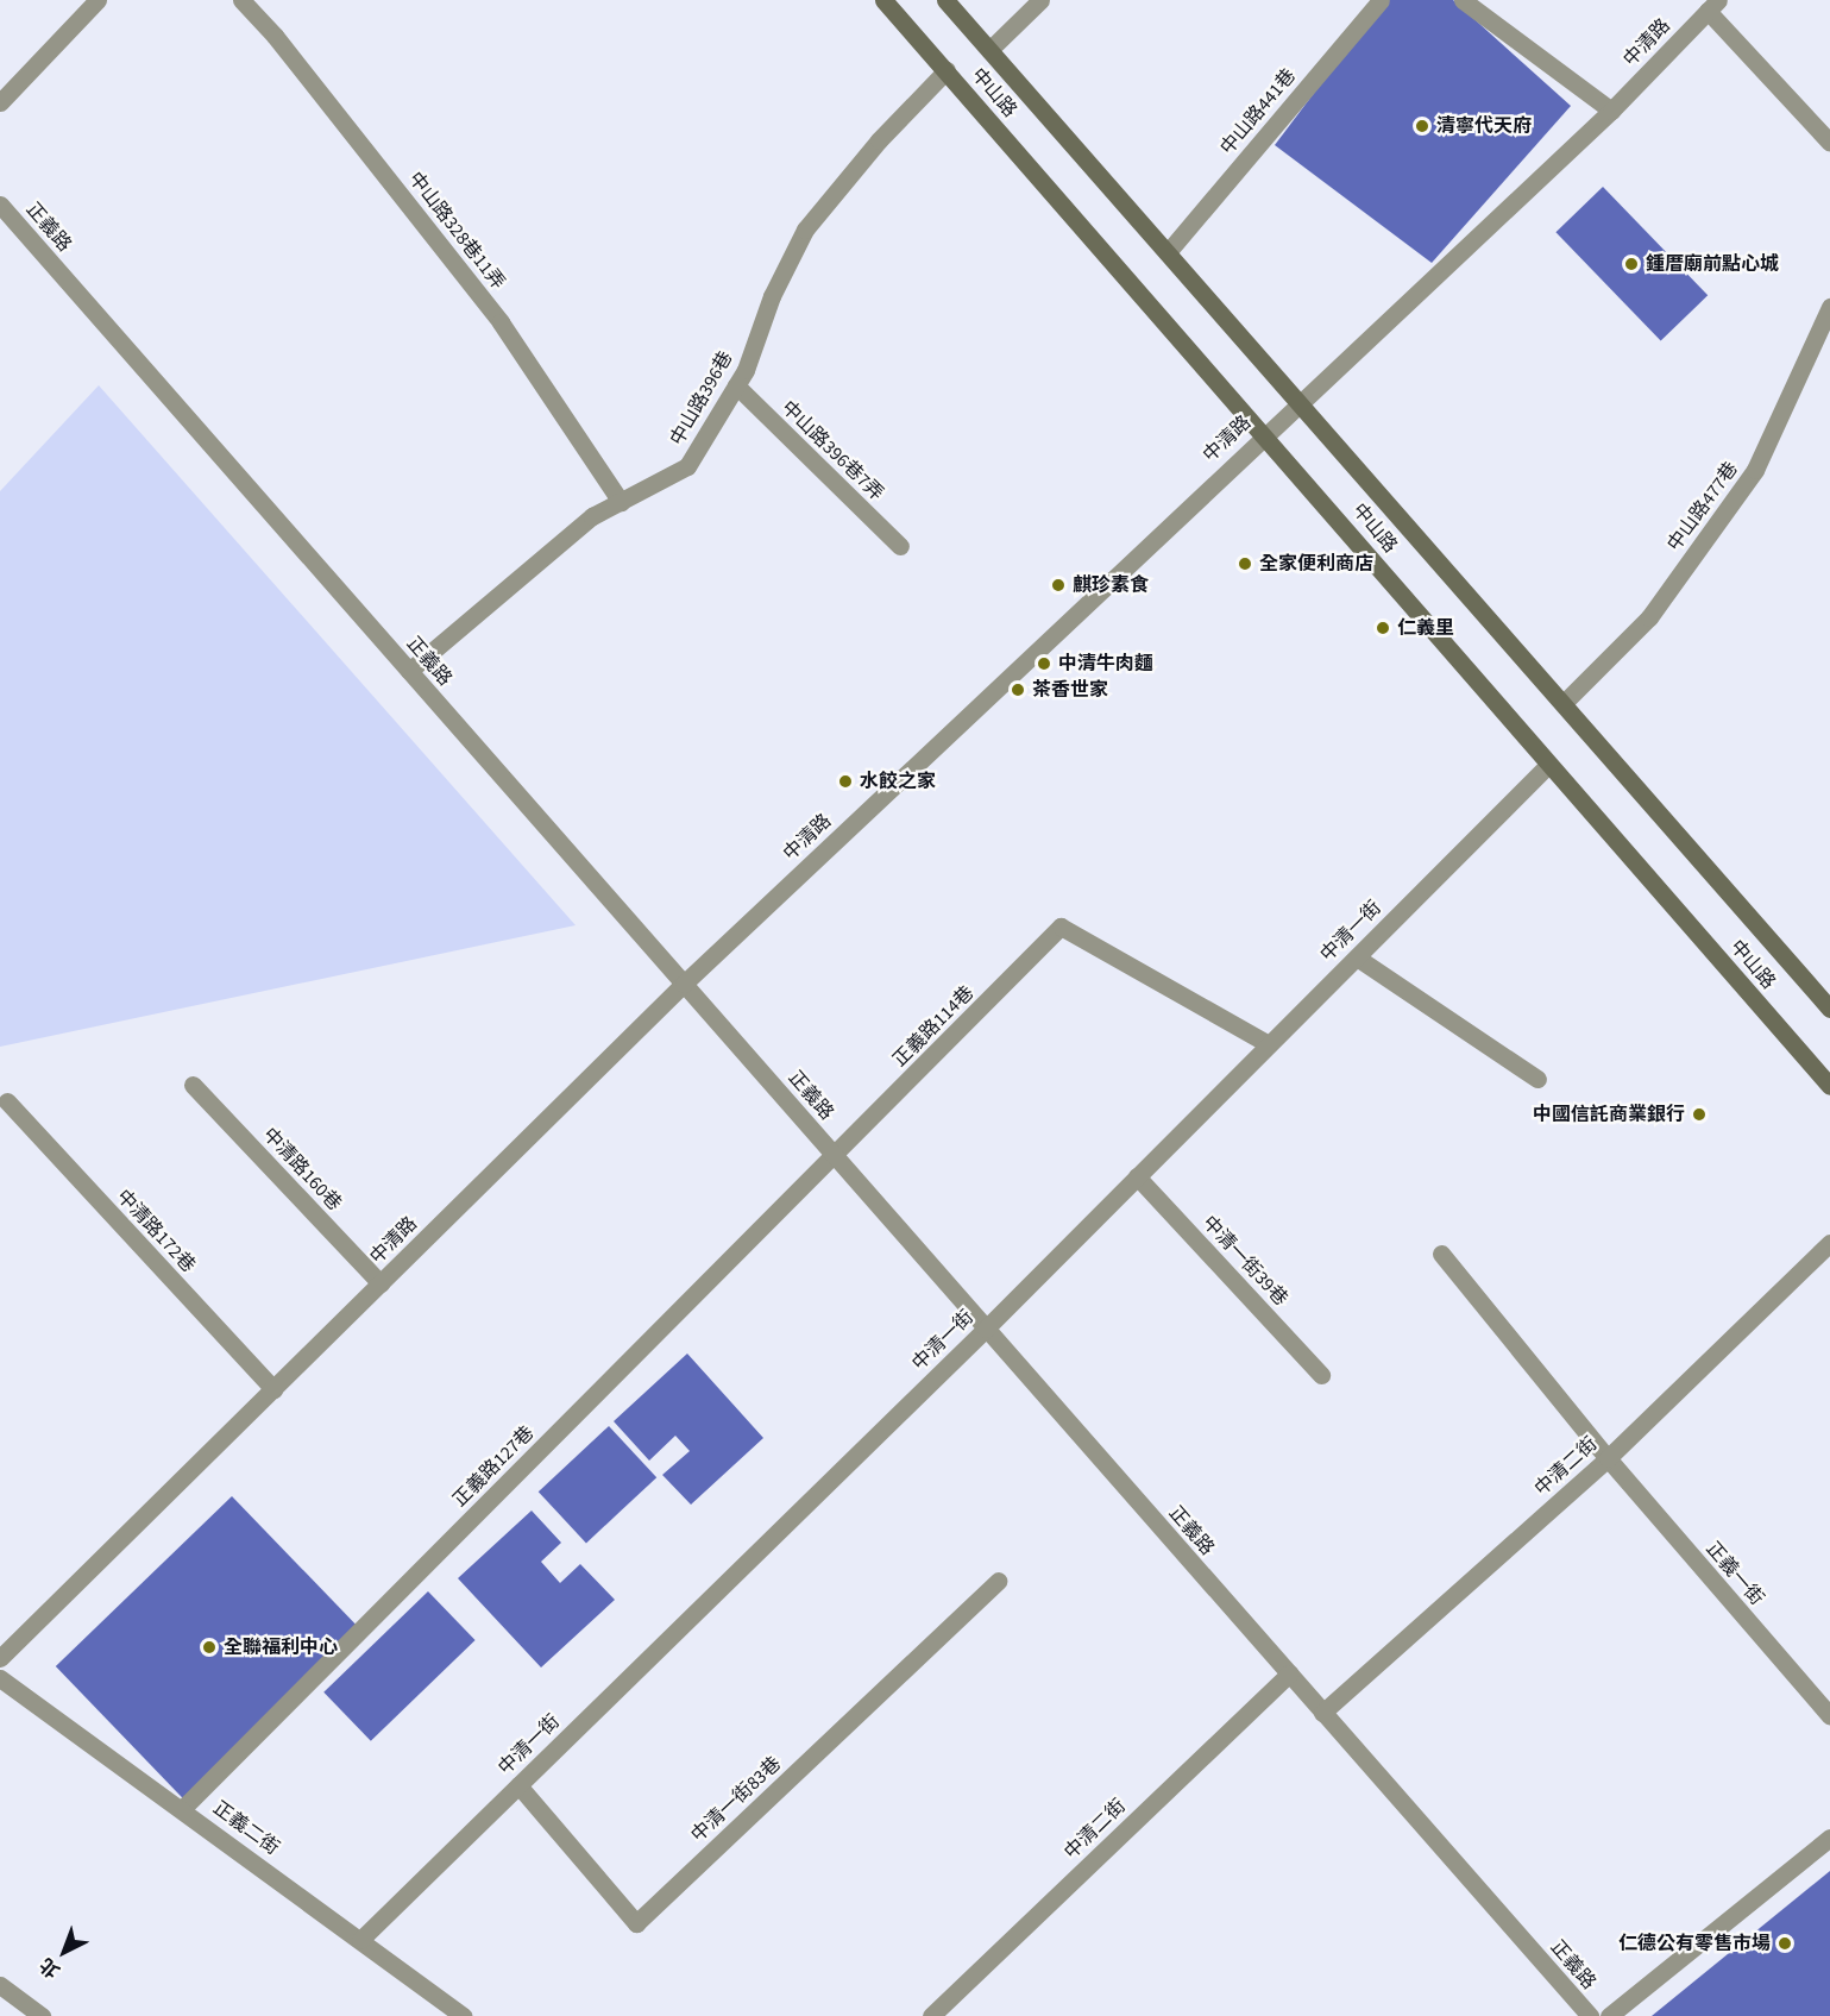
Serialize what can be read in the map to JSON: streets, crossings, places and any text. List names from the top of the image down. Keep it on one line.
{"streets":{"main road":["中山路"],"street":["中清路","中山路441巷","正義路","中山路328巷11弄","中山路396巷","中山路396巷7弄","中山路477巷","中清一街","正義路114巷","中清路160巷","中清路172巷","中清一街39巷","正義路127巷","中清二街","正義一街","中清一街83巷","正義二街"]},"crossings":[["中清路","中山路"],["中清路","正義路"],["中清路","中清路160巷"],["中清路","中清路172巷"],["中山路","中山路441巷"],["中山路","中山路396巷"],["中山路","中山路477巷"],["中山路","中清一街"],["正義路","中山路396巷"],["正義路","中清一街"],["正義路","正義路114巷"],["正義路","正義路127巷"],["正義路","中清二街"],["中山路328巷11弄","中山路396巷"],["中山路396巷","中山路396巷7弄"],["中清一街","正義路114巷"],["中清一街","中清一街39巷"],["中清一街","中清一街83巷"],["中清一街","正義二街"],["正義路114巷","正義路127巷"],["正義路127巷","正義二街"],["中清二街","正義一街"]],"places":["清寧代天府","鍾厝廟前點心城","全家便利商店","麒珍素食","仁義里","中清牛肉麵","茶香世家","水餃之家","中國信託商業銀行","全聯福利中心","仁德公有零售市場"],"north":"bottom left"}
